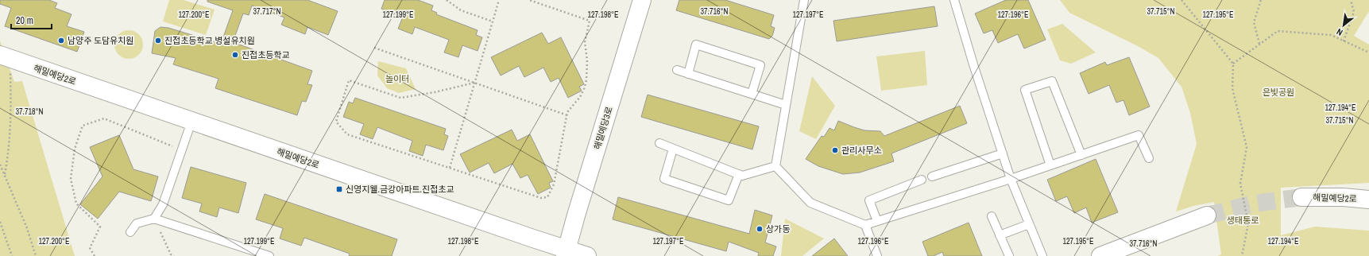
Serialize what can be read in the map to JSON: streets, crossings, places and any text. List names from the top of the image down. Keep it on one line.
{"streets":{"street":["해밀예당2로","해밀예당3로"]},"crossings":[["해밀예당2로","해밀예당3로"]],"parks":["놀이터","은빛공원","생태통로"],"places":{"other":["남양주 도담유치원","진접초등학교 병설유치원","진접초등학교","관리사무소","상가동"],"transit":["신영지웰.금강아파트.진접초교"]},"scale_bar":"20 m","north":"bottom left","coordinates":["37.717°N","37.716°N","37.715°N","127.200°E","127.199°E","127.197°E","127.196°E","127.198°E","127.195°E","127.194°E","37.718°N"]}
